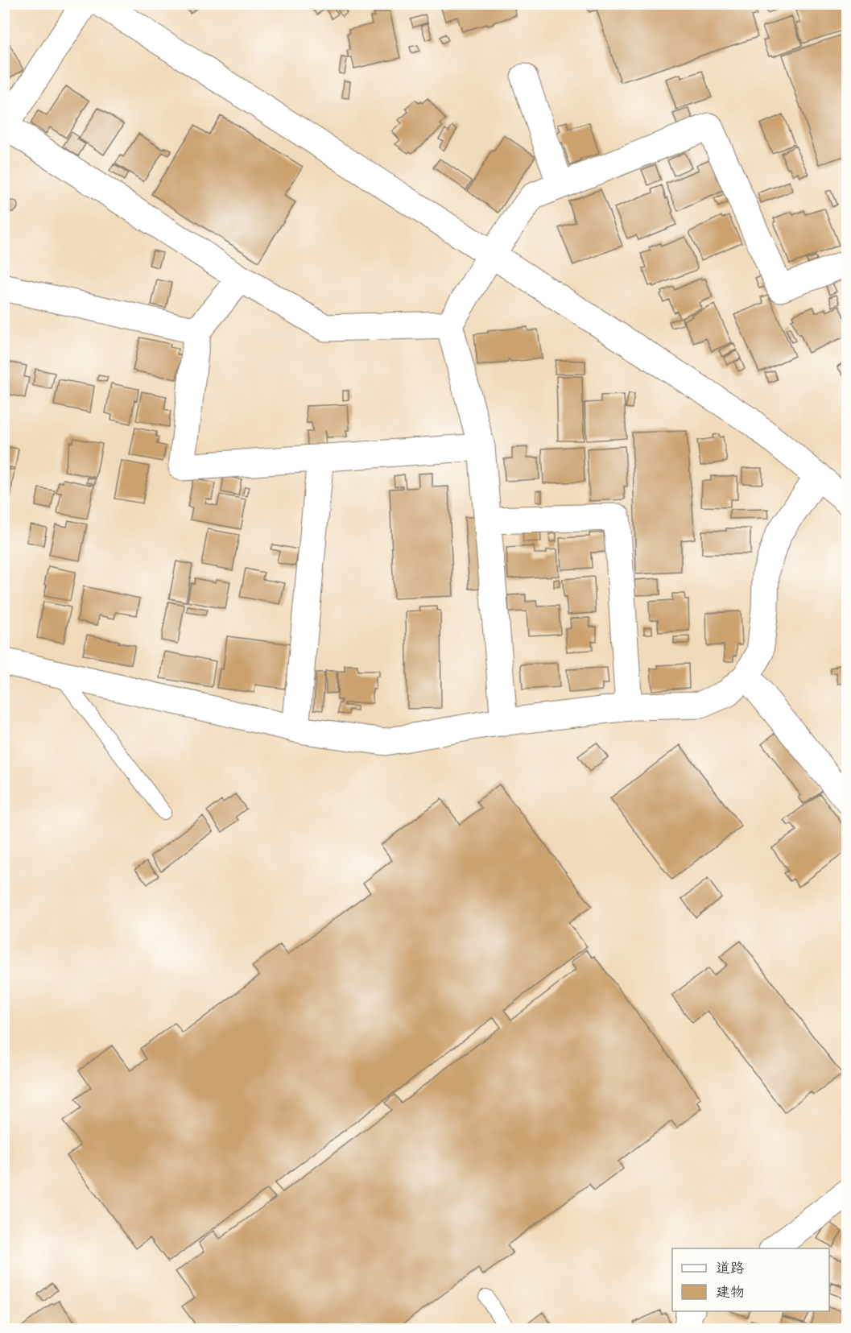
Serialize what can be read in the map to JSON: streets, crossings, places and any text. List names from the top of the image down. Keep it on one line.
{"legend":["道路","建物"]}
